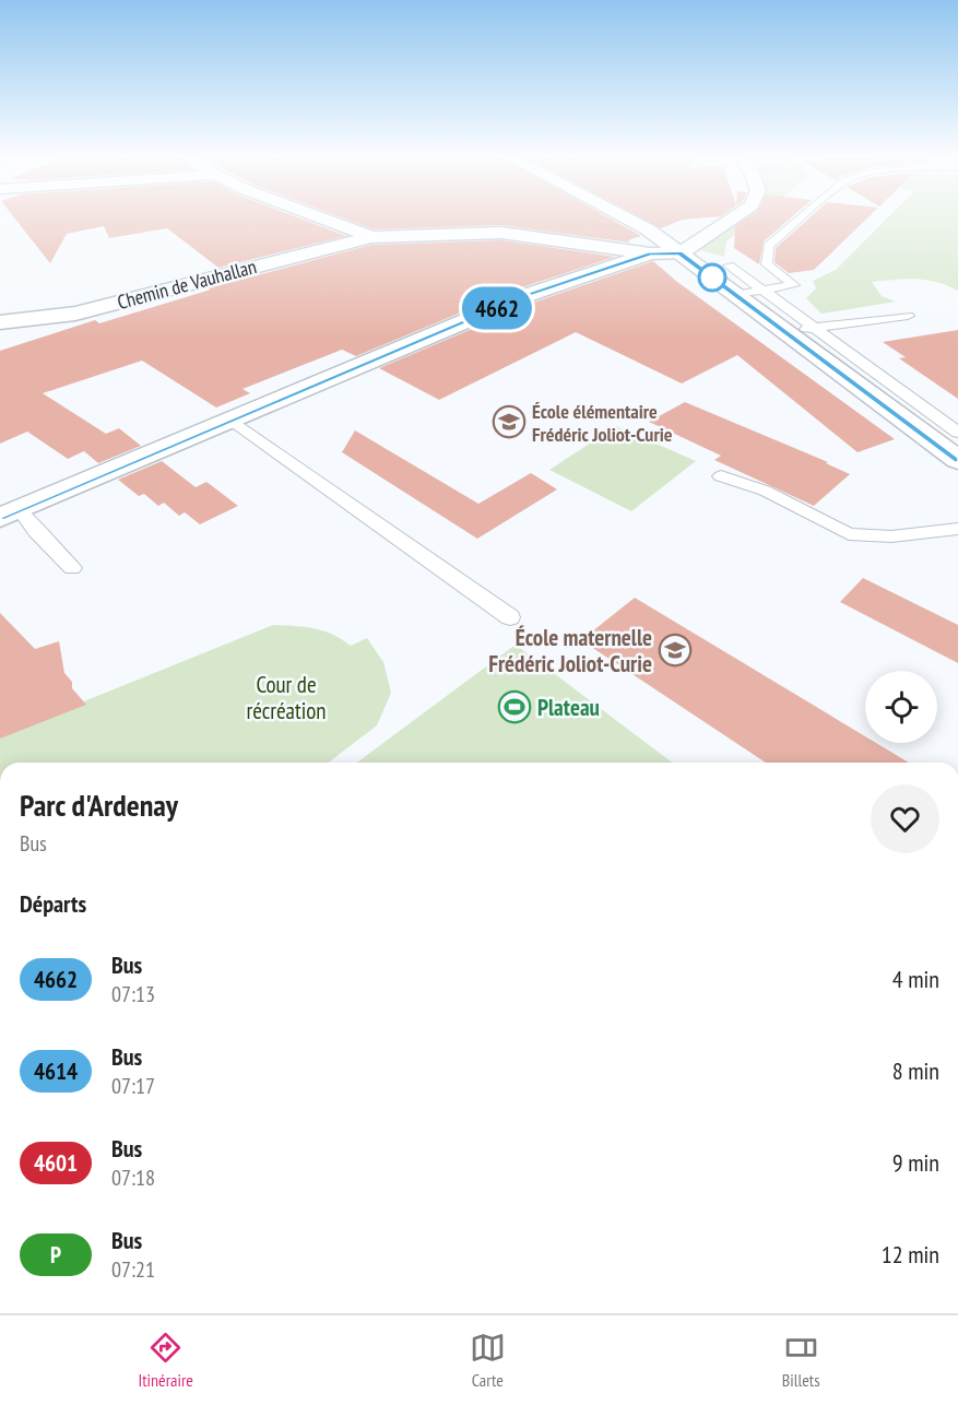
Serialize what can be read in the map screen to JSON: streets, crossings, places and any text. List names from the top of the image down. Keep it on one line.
{"streets":{"street":["Chemin de Vauhallan"]},"parks":["Cour de récréation"],"places":{"school or university":["École élémentaire Frédéric Joliot-Curie","École maternelle Frédéric Joliot-Curie"],"sports":["Plateau"]},"lines":["bus line 4662"],"page":{"on_map":"4662","heading":[["Parc d'Ardenay","Bus"],"Départs"],"list":[{"mark":"4662","name":"Bus","note":"07:13","value":"4 min"},{"mark":"4614","name":"Bus","note":"07:17","value":"8 min"},{"mark":"4601","name":"Bus","note":"07:18","value":"9 min"},{"mark":"P","name":"Bus","note":"07:21","value":"12 min"}],"tabs":["Itinéraire","Carte","Billets"]}}
